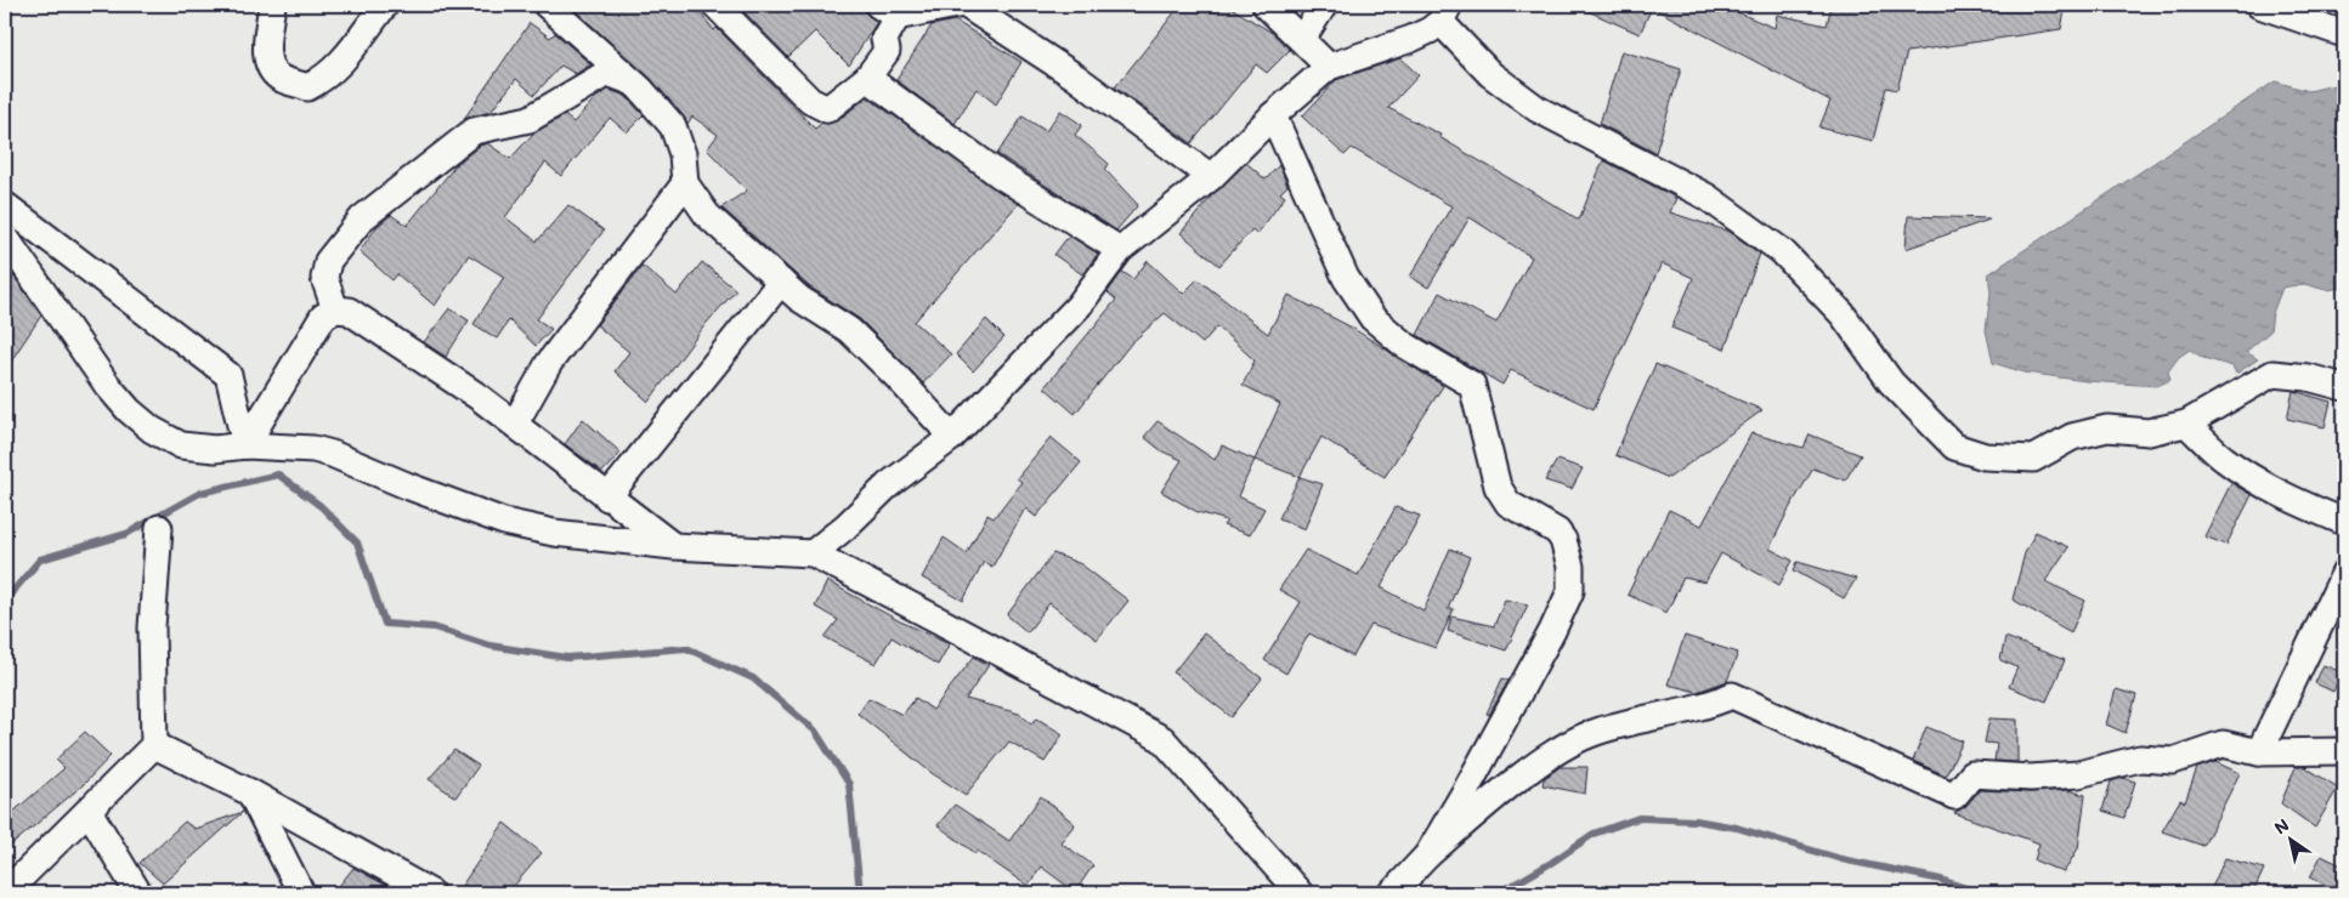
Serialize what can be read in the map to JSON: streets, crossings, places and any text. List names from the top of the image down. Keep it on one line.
{"north":"top left"}
